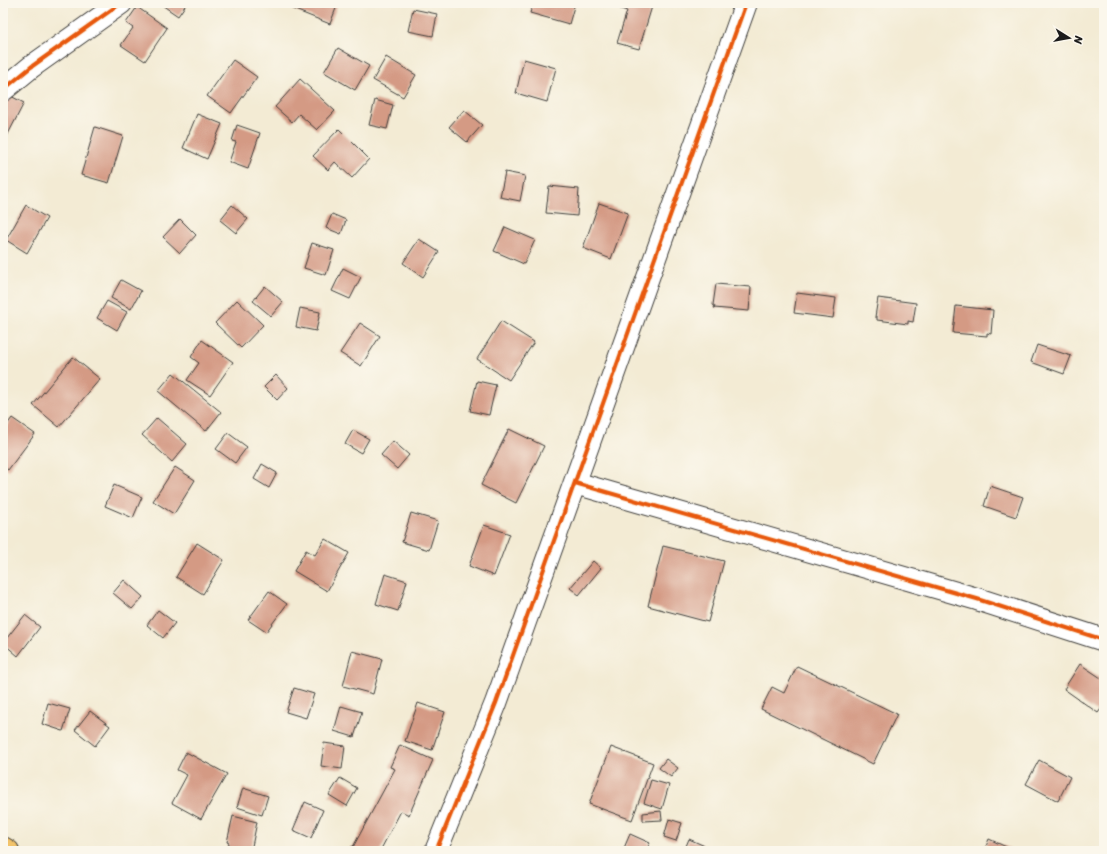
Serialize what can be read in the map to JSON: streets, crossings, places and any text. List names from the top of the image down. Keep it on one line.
{"north":"right"}
